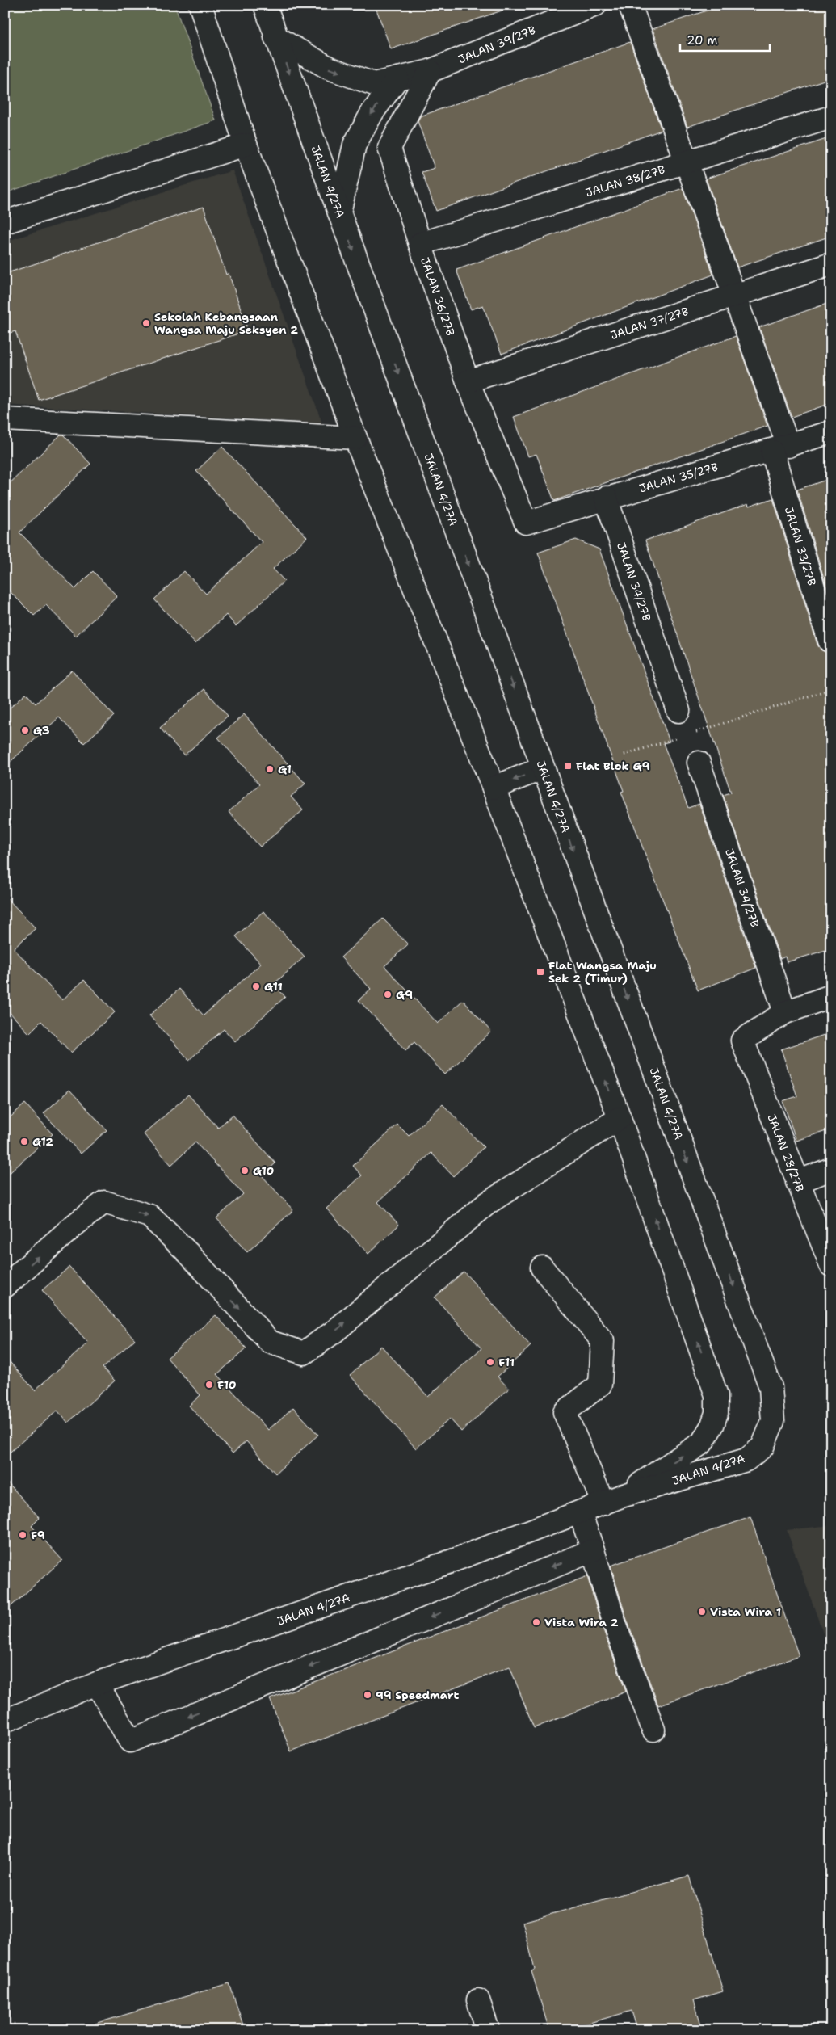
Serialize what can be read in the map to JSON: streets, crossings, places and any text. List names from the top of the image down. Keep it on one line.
{"streets":{"street":["JALAN 39/27B","JALAN 38/27B","JALAN 4/27A","JALAN 36/27B","JALAN 37/27B","JALAN 35/27B","JALAN 33/27B","JALAN 34/27B","JALAN 28/27B"]},"crossings":[["JALAN 39/27B","JALAN 4/27A"],["JALAN 39/27B","JALAN 36/27B"],["JALAN 38/27B","JALAN 36/27B"],["JALAN 38/27B","JALAN 33/27B"],["JALAN 36/27B","JALAN 37/27B"],["JALAN 36/27B","JALAN 35/27B"],["JALAN 37/27B","JALAN 33/27B"],["JALAN 35/27B","JALAN 33/27B"],["JALAN 35/27B","JALAN 34/27B"],["JALAN 34/27B","JALAN 28/27B"]],"one_way":["JALAN 39/27B"],"places":{"other":["Sekolah Kebangsaan Wangsa Maju Seksyen 2","G3","G1","G11","G9","G12","G10","F11","F10","F9","Vista Wira 1","Vista Wira 2","99 Speedmart"],"transit":["Flat Blok G9","Flat Wangsa Maju Sek 2 (Timur)"]},"scale_bar":"20 m"}
